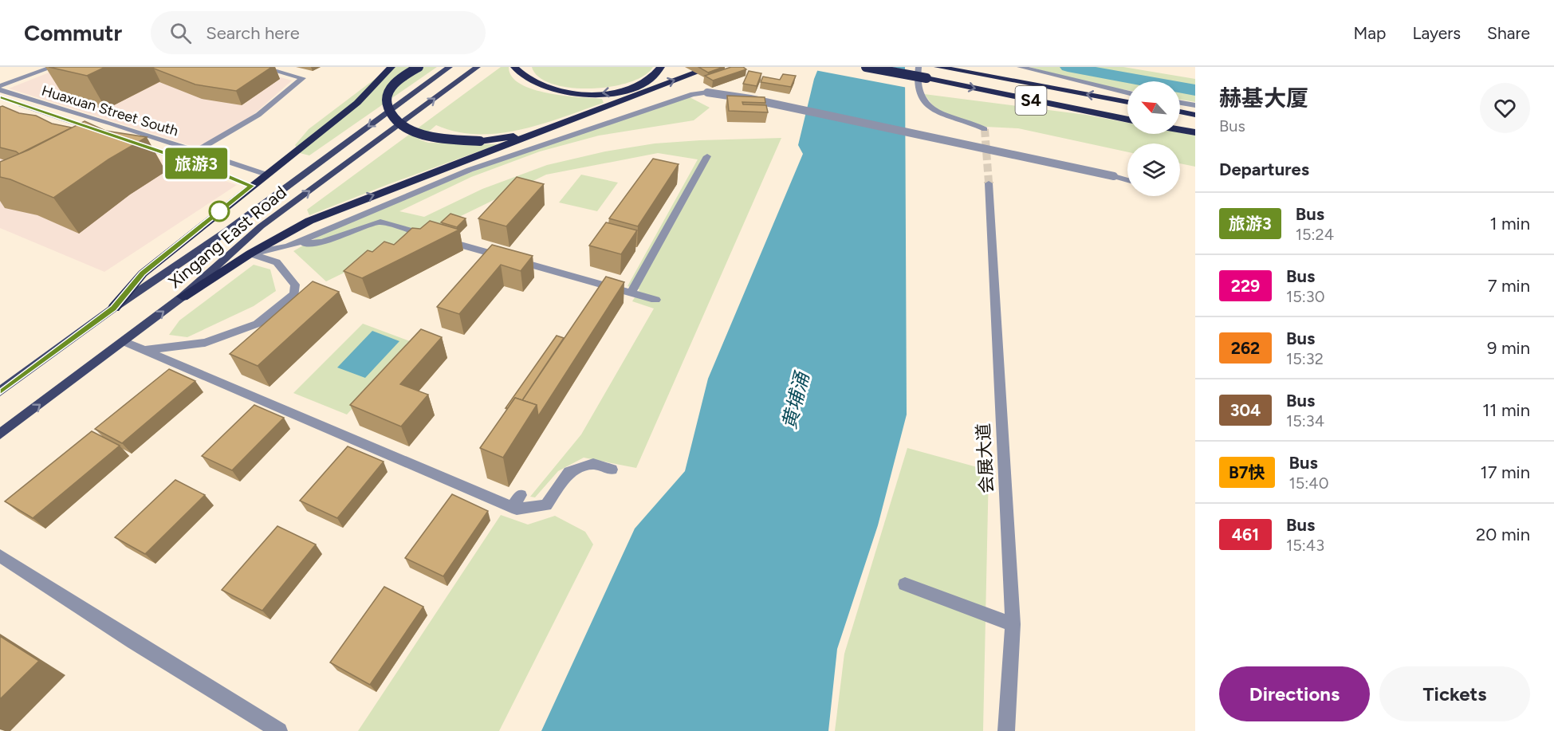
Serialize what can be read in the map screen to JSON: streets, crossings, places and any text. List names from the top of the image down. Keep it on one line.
{"streets":{"highway":["S4"],"main road":["Xingang East Road"],"street":["Huaxuan Street South","会展大道"]},"water":["黄埔涌"],"lines":["bus line 旅游3"],"north":"top left","page":{"header":"Commutr","search":"Search here","nav":["Map","Layers","Share"],"on_map":"旅游3","heading":[["赫基大厦","Bus"],"Departures"],"list":[{"mark":"旅游3","name":"Bus","note":"15:24","value":"1 min"},{"mark":"229","name":"Bus","note":"15:30","value":"7 min"},{"mark":"262","name":"Bus","note":"15:32","value":"9 min"},{"mark":"304","name":"Bus","note":"15:34","value":"11 min"},{"mark":"B7快","name":"Bus","note":"15:40","value":"17 min"},{"mark":"461","name":"Bus","note":"15:43","value":"20 min"}],"buttons":["Directions","Tickets"]}}
